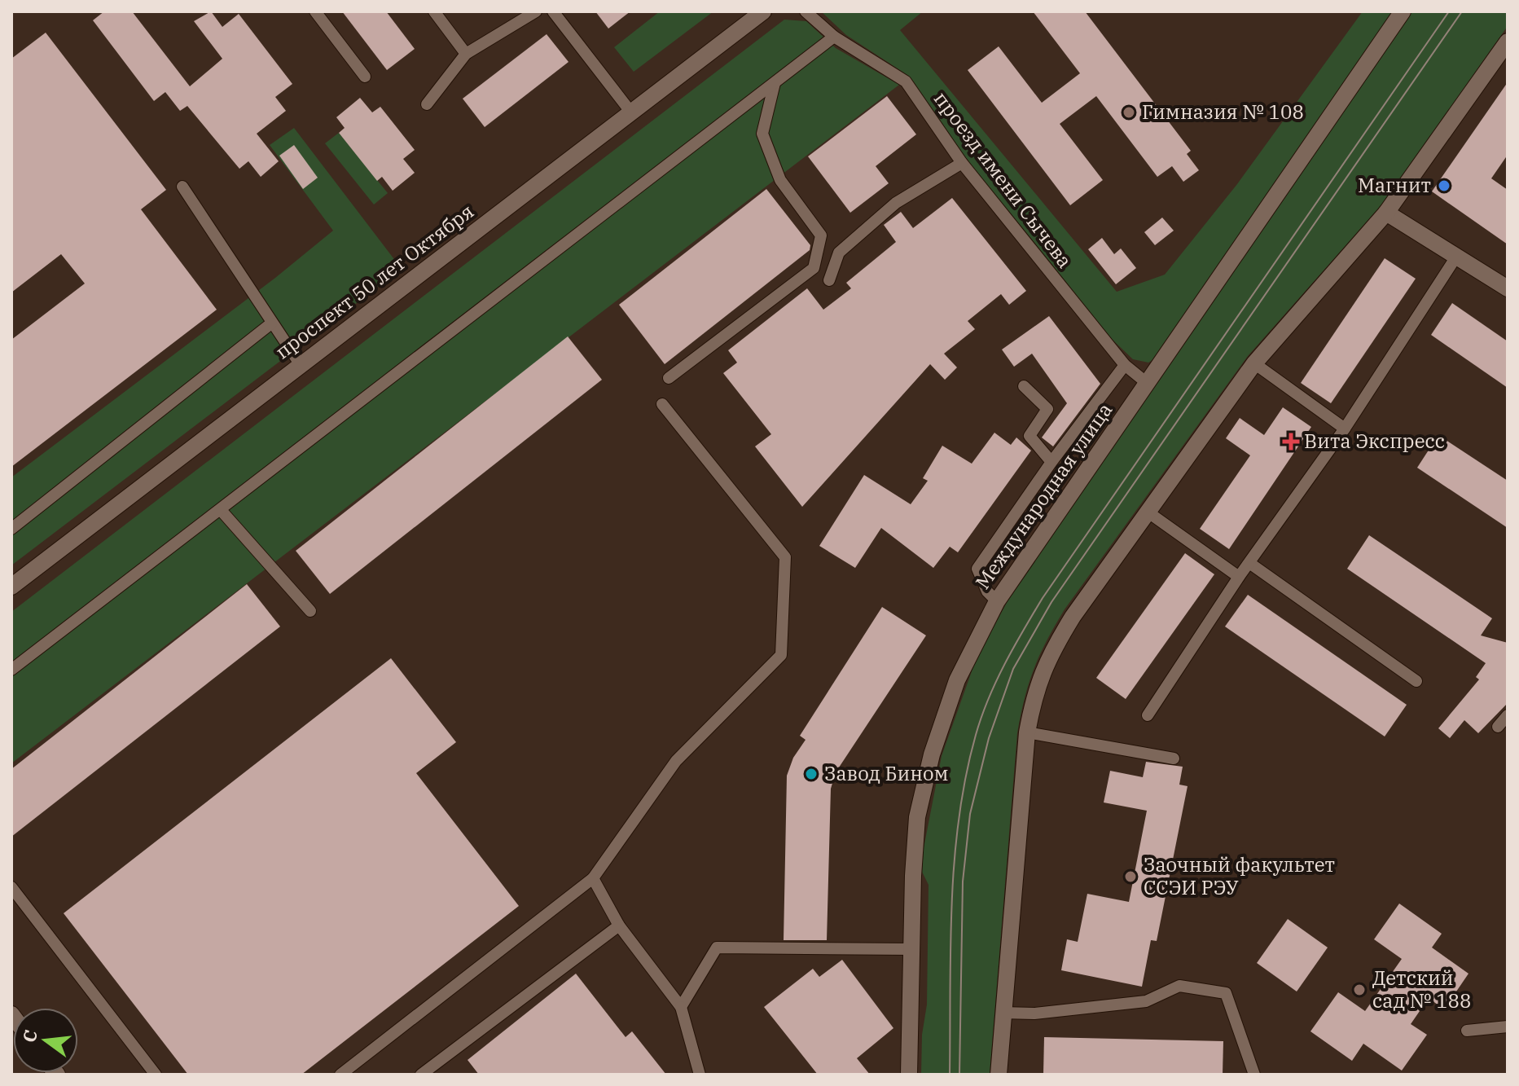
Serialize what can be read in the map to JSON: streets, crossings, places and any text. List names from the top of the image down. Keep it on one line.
{"streets":{"street":["проспект 50 лет Октября","Международная улица"],"lane":["проезд имени Сычева"]},"crossings":[["проезд имени Сычева","Международная улица"]],"places":{"other":["Гимназия № 108","Магнит","Завод Бином","Заочный факультет ССЭИ РЭУ","Детский сад № 188"],"health":["Вита Экспресс"]},"north":"left"}
